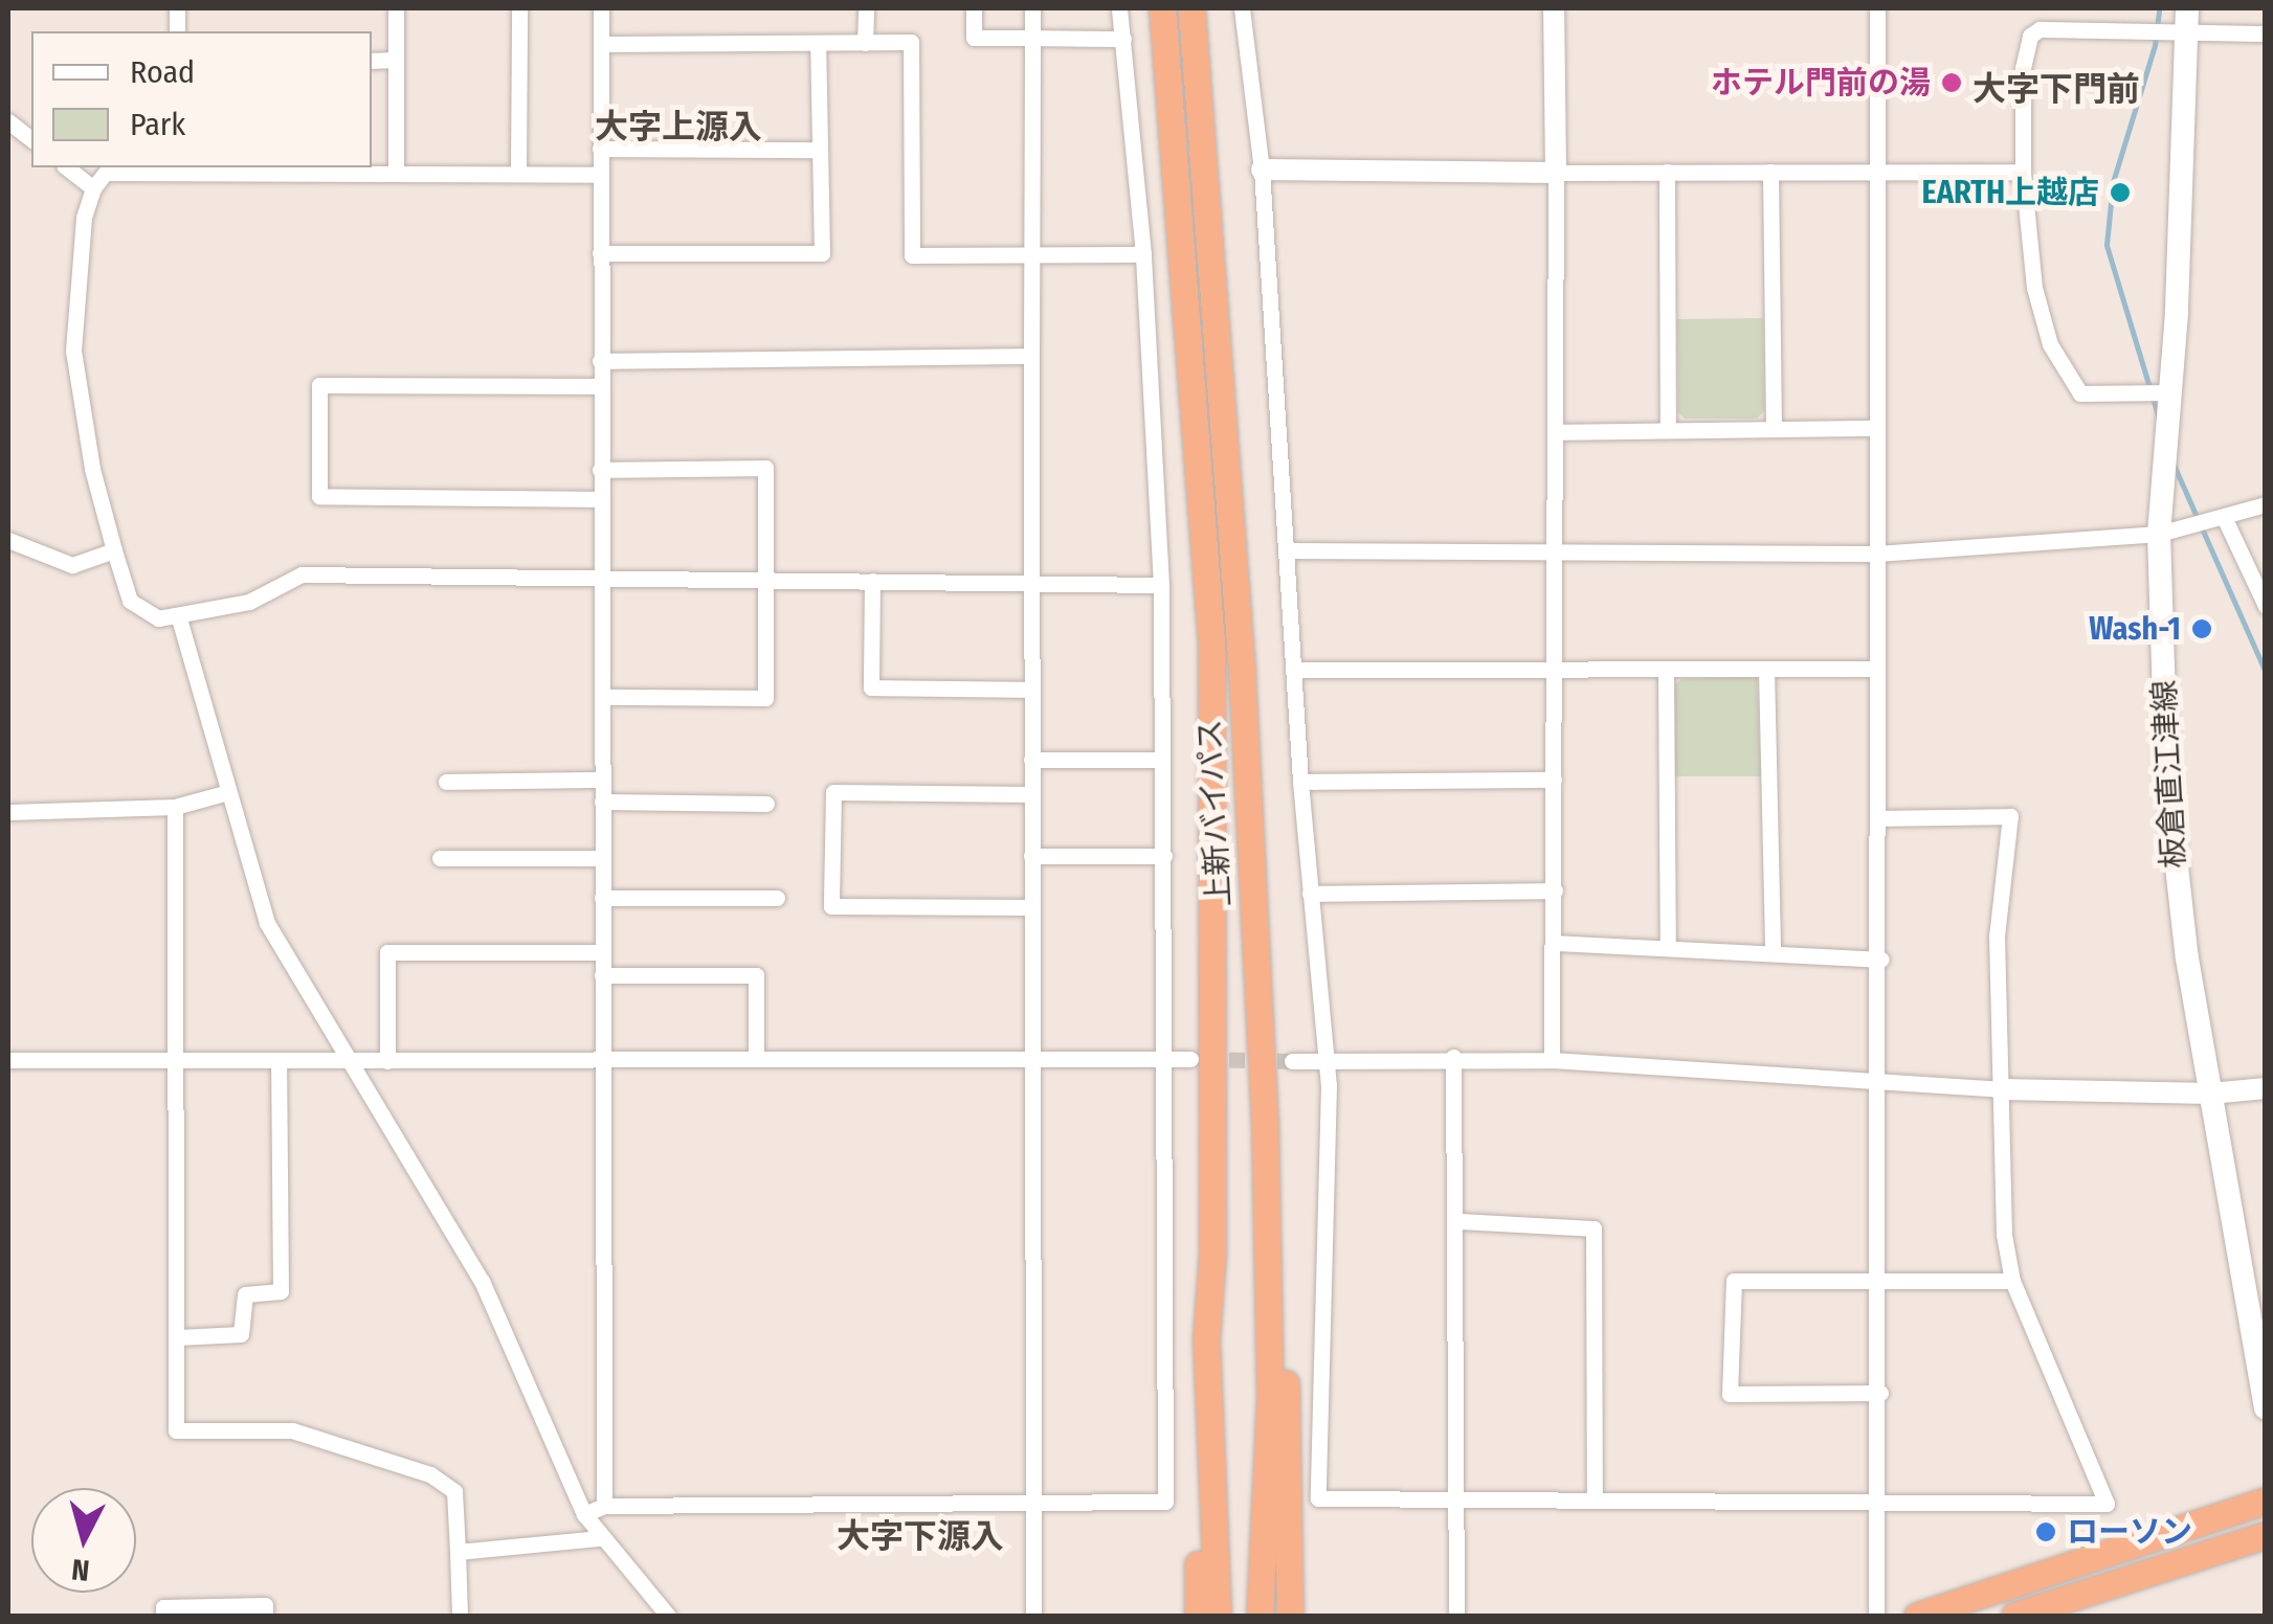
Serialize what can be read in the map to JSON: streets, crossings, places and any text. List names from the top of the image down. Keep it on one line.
{"streets":{"highway":["上新バイパス"],"main road":["板倉直江津線"]},"districts":["大字下門前","大字上源入","大字下源入"],"places":["ホテル門前の湯","EARTH上越店","Wash-1","ローソン"],"legend":["Road","Park"],"north":"bottom"}
